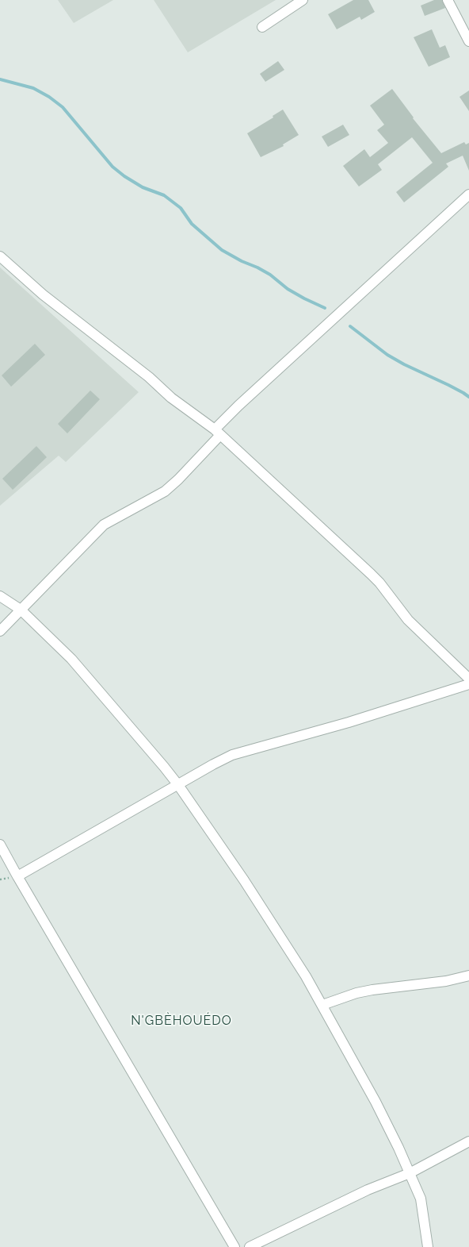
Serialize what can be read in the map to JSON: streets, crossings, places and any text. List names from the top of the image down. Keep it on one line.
{"districts":["N'GBÈHOUÉDO"]}
